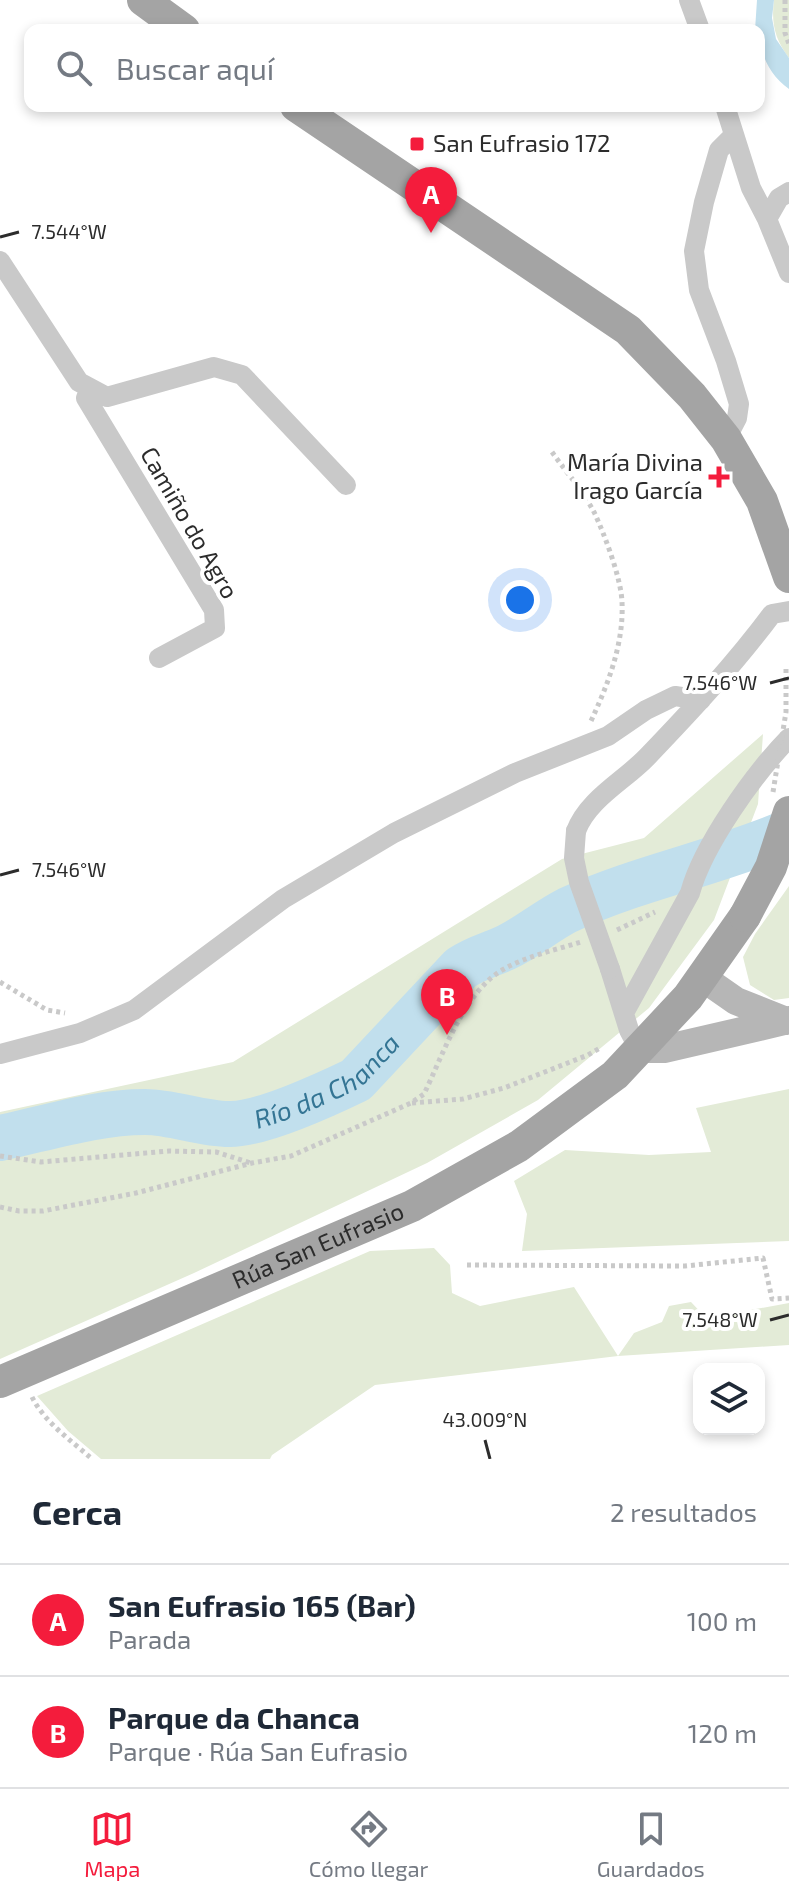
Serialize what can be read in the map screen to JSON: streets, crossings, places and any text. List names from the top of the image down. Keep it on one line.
{"streets":{"main road":["Rúa San Eufrasio"],"street":["Camiño do Agro"]},"water":["Río da Chanca"],"places":{"transit":["San Eufrasio 172"],"health":["María Divina Irago García"]},"page":{"search":"Buscar aquí","pins":["A","B"],"heading":["Cerca","2 resultados"],"list":[{"mark":"A","name":"San Eufrasio 165 (Bar)","note":"Parada","value":"100 m"},{"mark":"B","name":"Parque da Chanca","note":"Parque · Rúa San Eufrasio","value":"120 m"}],"nav":["Mapa","Cómo llegar","Guardados"]},"coordinates":["7.544°W","7.546°W","7.548°W","43.009°N"]}
